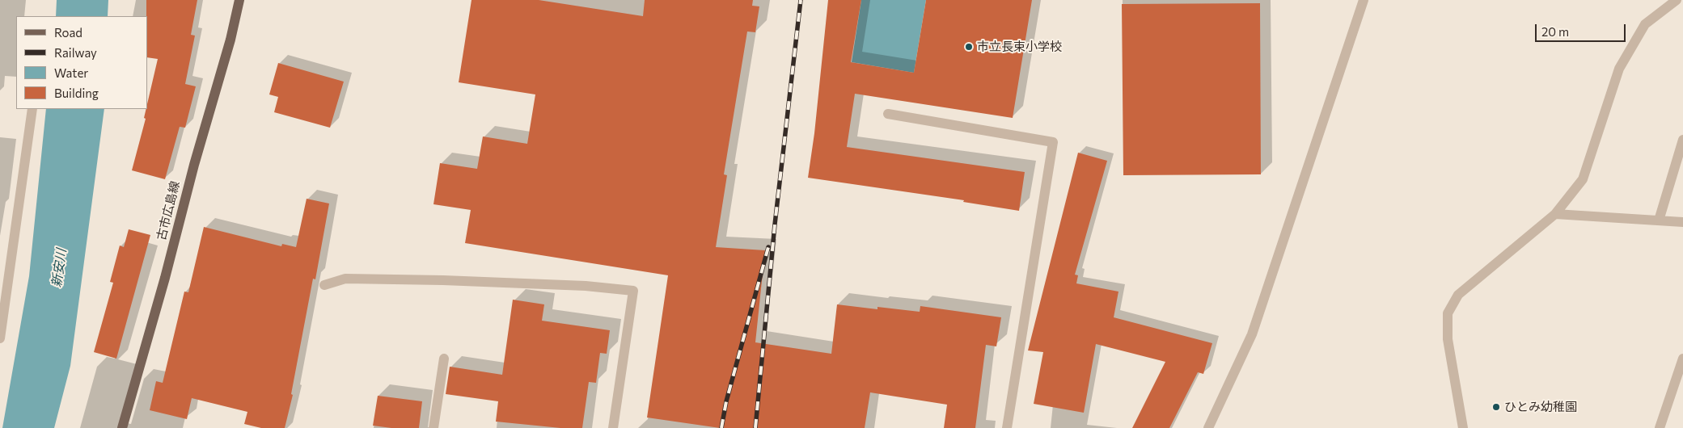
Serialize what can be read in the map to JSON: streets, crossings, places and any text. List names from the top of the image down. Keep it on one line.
{"streets":{"main road":["古市広島線"]},"water":["新安川"],"places":["市立長束小学校","ひとみ幼稚園"],"legend":["Road","Railway","Water","Building"],"scale_bar":"20 m"}
